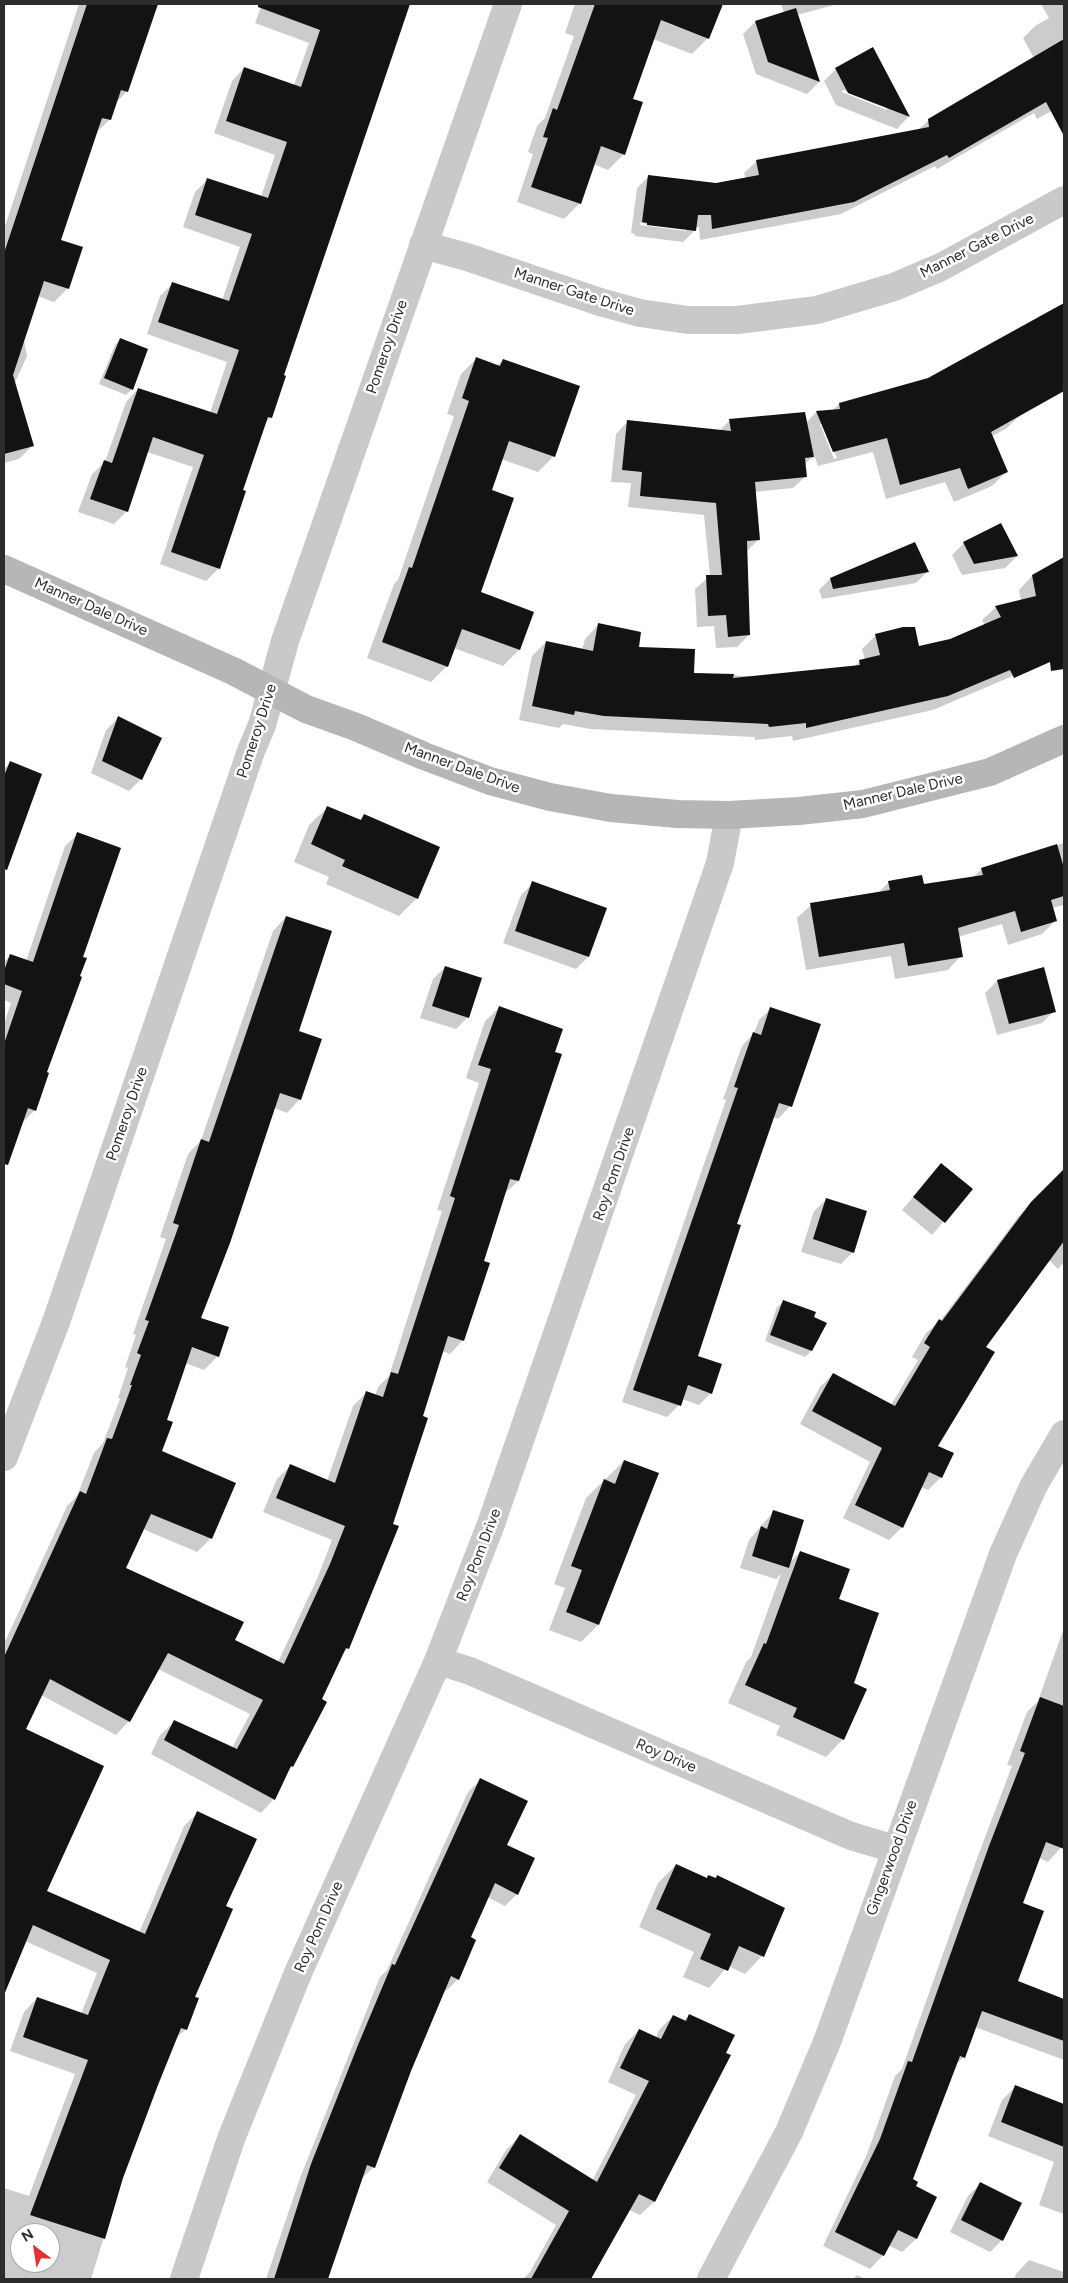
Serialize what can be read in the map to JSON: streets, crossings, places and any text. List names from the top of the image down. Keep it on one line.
{"streets":{"street":["Manner Gate Drive","Pomeroy Drive","Manner Dale Drive","Roy Pom Drive","Roy Drive","Gingerwood Drive"]},"crossings":[["Manner Gate Drive","Pomeroy Drive"],["Pomeroy Drive","Manner Dale Drive"],["Manner Dale Drive","Roy Pom Drive"],["Roy Pom Drive","Roy Drive"],["Roy Drive","Gingerwood Drive"]],"north":"top left"}
